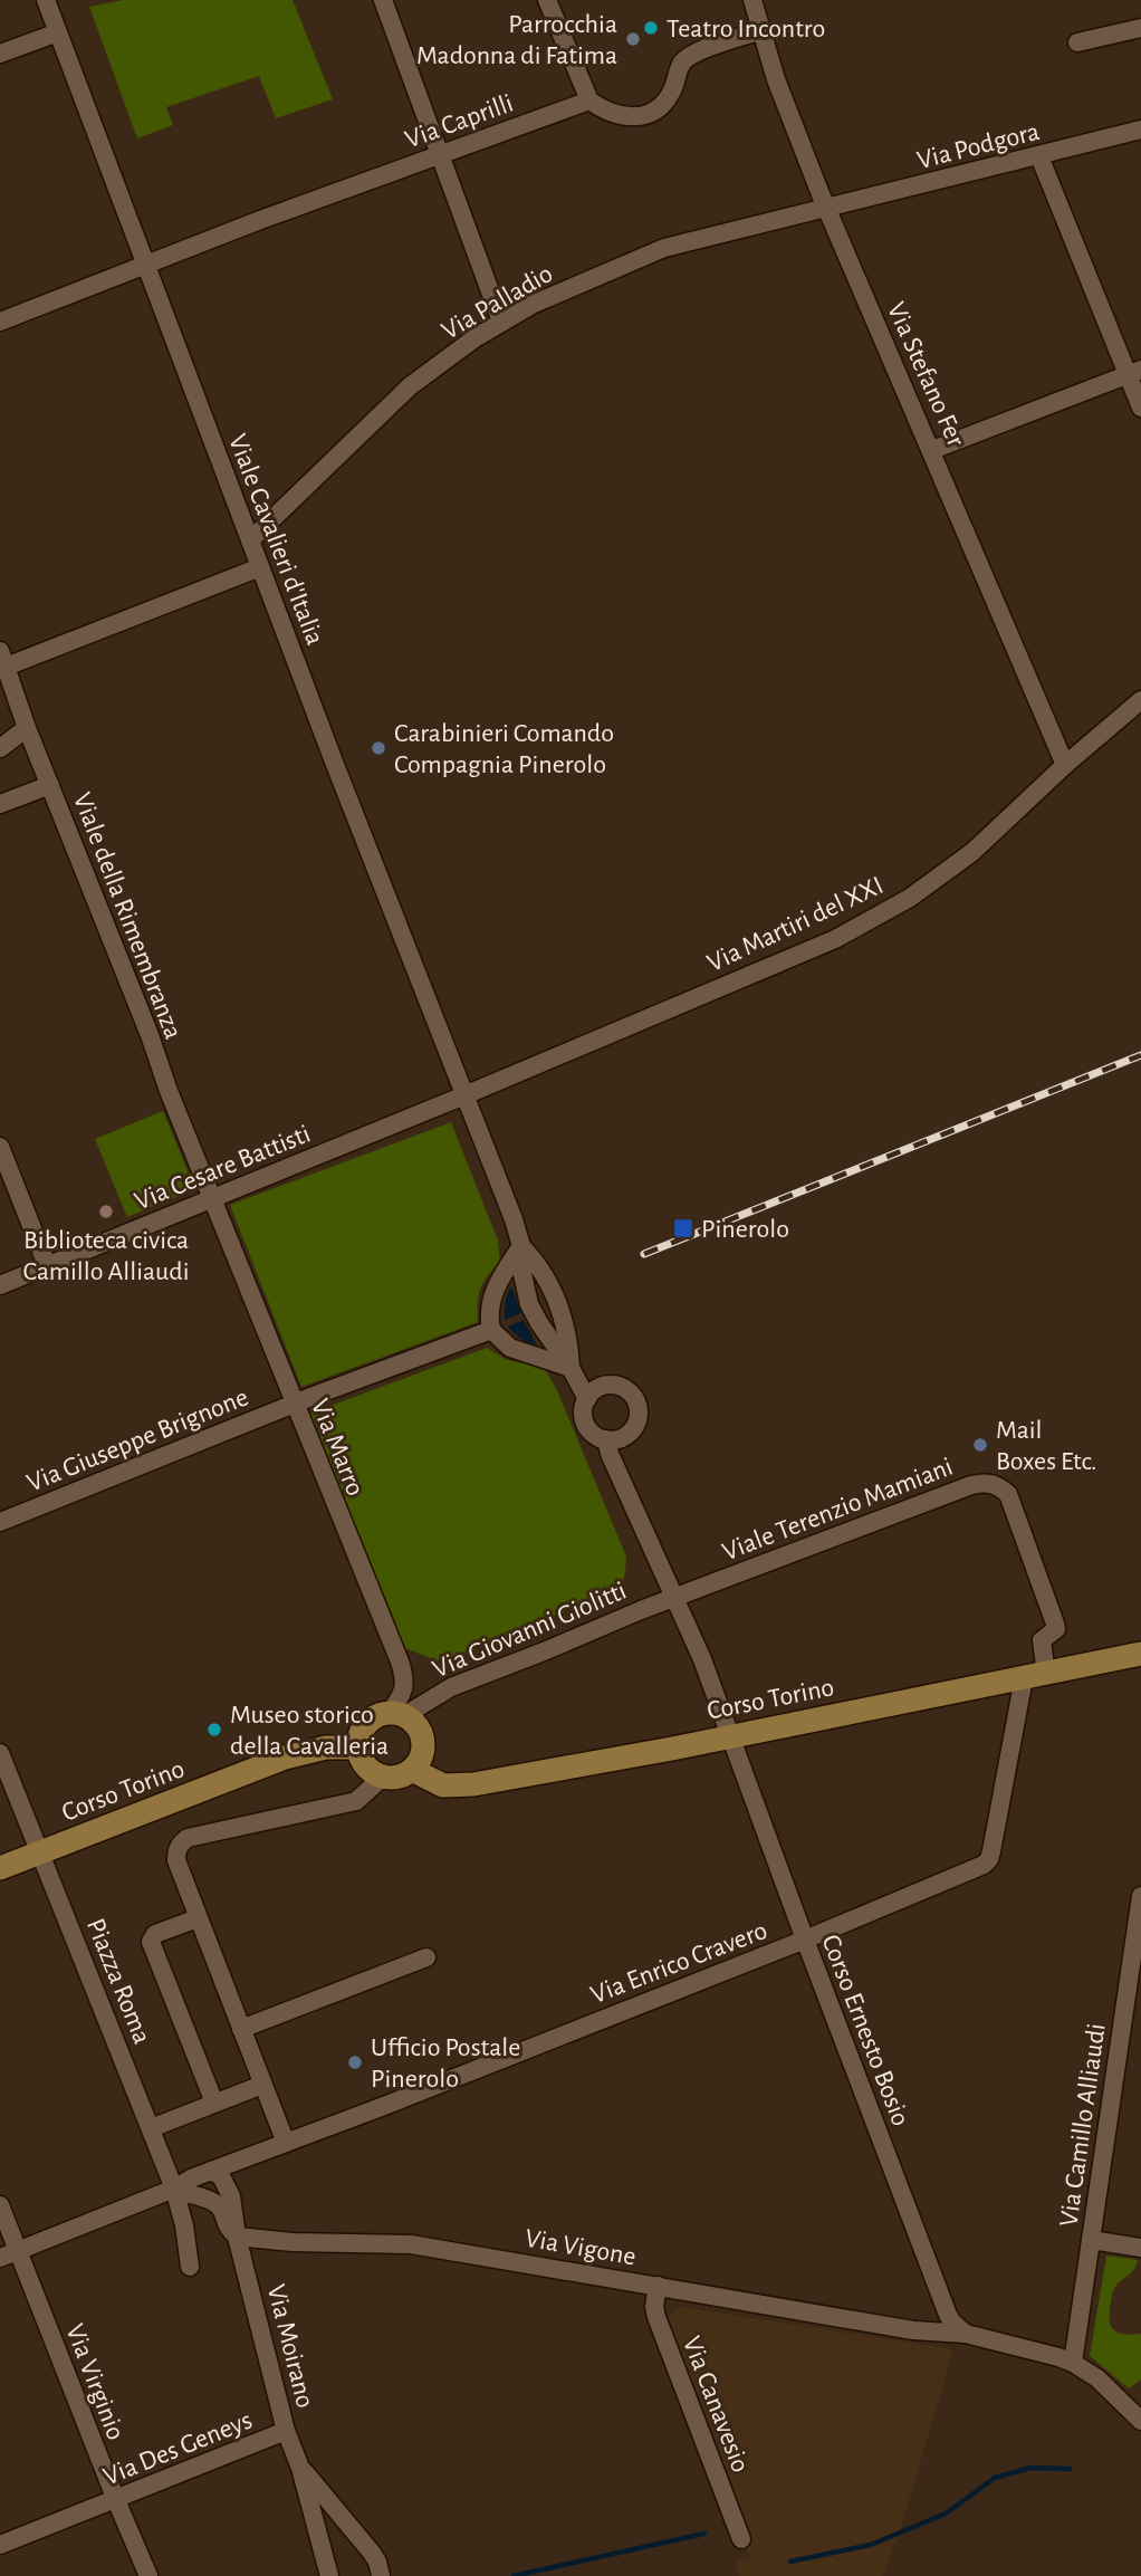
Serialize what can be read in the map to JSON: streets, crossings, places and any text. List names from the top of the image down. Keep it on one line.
{"streets":{"main road":["Corso Torino"],"street":["Via Caprilli","Via Podgora","Via Palladio","Via Stefano Fer","Viale Cavalieri d'Italia","Viale della Rimembranza","Via Martiri del XXI","Via Cesare Battisti","Via Giuseppe Brignone","Via Marro","Viale Terenzio Mamiani","Via Giovanni Giolitti","Via Enrico Cravero","Piazza Roma","Corso Ernesto Bosio","Via Camillo Alliaudi","Via Vigone","Via Moirano","Via Virginio","Via Canavesio","Via Des Geneys"]},"crossings":[["Via Caprilli","Viale Cavalieri d'Italia"],["Via Podgora","Via Palladio"],["Via Podgora","Via Stefano Fer"],["Via Palladio","Via Stefano Fer"],["Via Palladio","Viale Cavalieri d'Italia"],["Via Stefano Fer","Via Martiri del XXI"],["Viale Cavalieri d'Italia","Via Martiri del XXI"],["Viale Cavalieri d'Italia","Via Cesare Battisti"],["Viale della Rimembranza","Via Cesare Battisti"],["Viale della Rimembranza","Via Marro"],["Via Martiri del XXI","Via Cesare Battisti"],["Via Cesare Battisti","Via Marro"],["Via Giuseppe Brignone","Via Marro"],["Via Marro","Via Giovanni Giolitti"],["Via Marro","Corso Torino"],["Viale Terenzio Mamiani","Via Giovanni Giolitti"],["Viale Terenzio Mamiani","Corso Torino"],["Viale Terenzio Mamiani","Via Enrico Cravero"],["Viale Terenzio Mamiani","Corso Ernesto Bosio"],["Via Giovanni Giolitti","Corso Torino"],["Via Giovanni Giolitti","Corso Ernesto Bosio"],["Corso Torino","Via Enrico Cravero"],["Corso Torino","Piazza Roma"],["Corso Torino","Corso Ernesto Bosio"],["Via Enrico Cravero","Piazza Roma"],["Via Enrico Cravero","Corso Ernesto Bosio"],["Via Enrico Cravero","Via Moirano"],["Via Enrico Cravero","Via Virginio"],["Corso Ernesto Bosio","Via Vigone"],["Via Camillo Alliaudi","Via Vigone"],["Via Vigone","Via Moirano"],["Via Vigone","Via Canavesio"],["Via Moirano","Via Des Geneys"],["Via Virginio","Via Des Geneys"]],"places":{"other":["Teatro Incontro","Parrocchia Madonna di Fatima","Carabinieri Comando Compagnia Pinerolo","Biblioteca civica Camillo Alliaudi","Mail Boxes Etc.","Museo storico della Cavalleria","Ufficio Postale Pinerolo"],"transit":["Pinerolo"]}}
